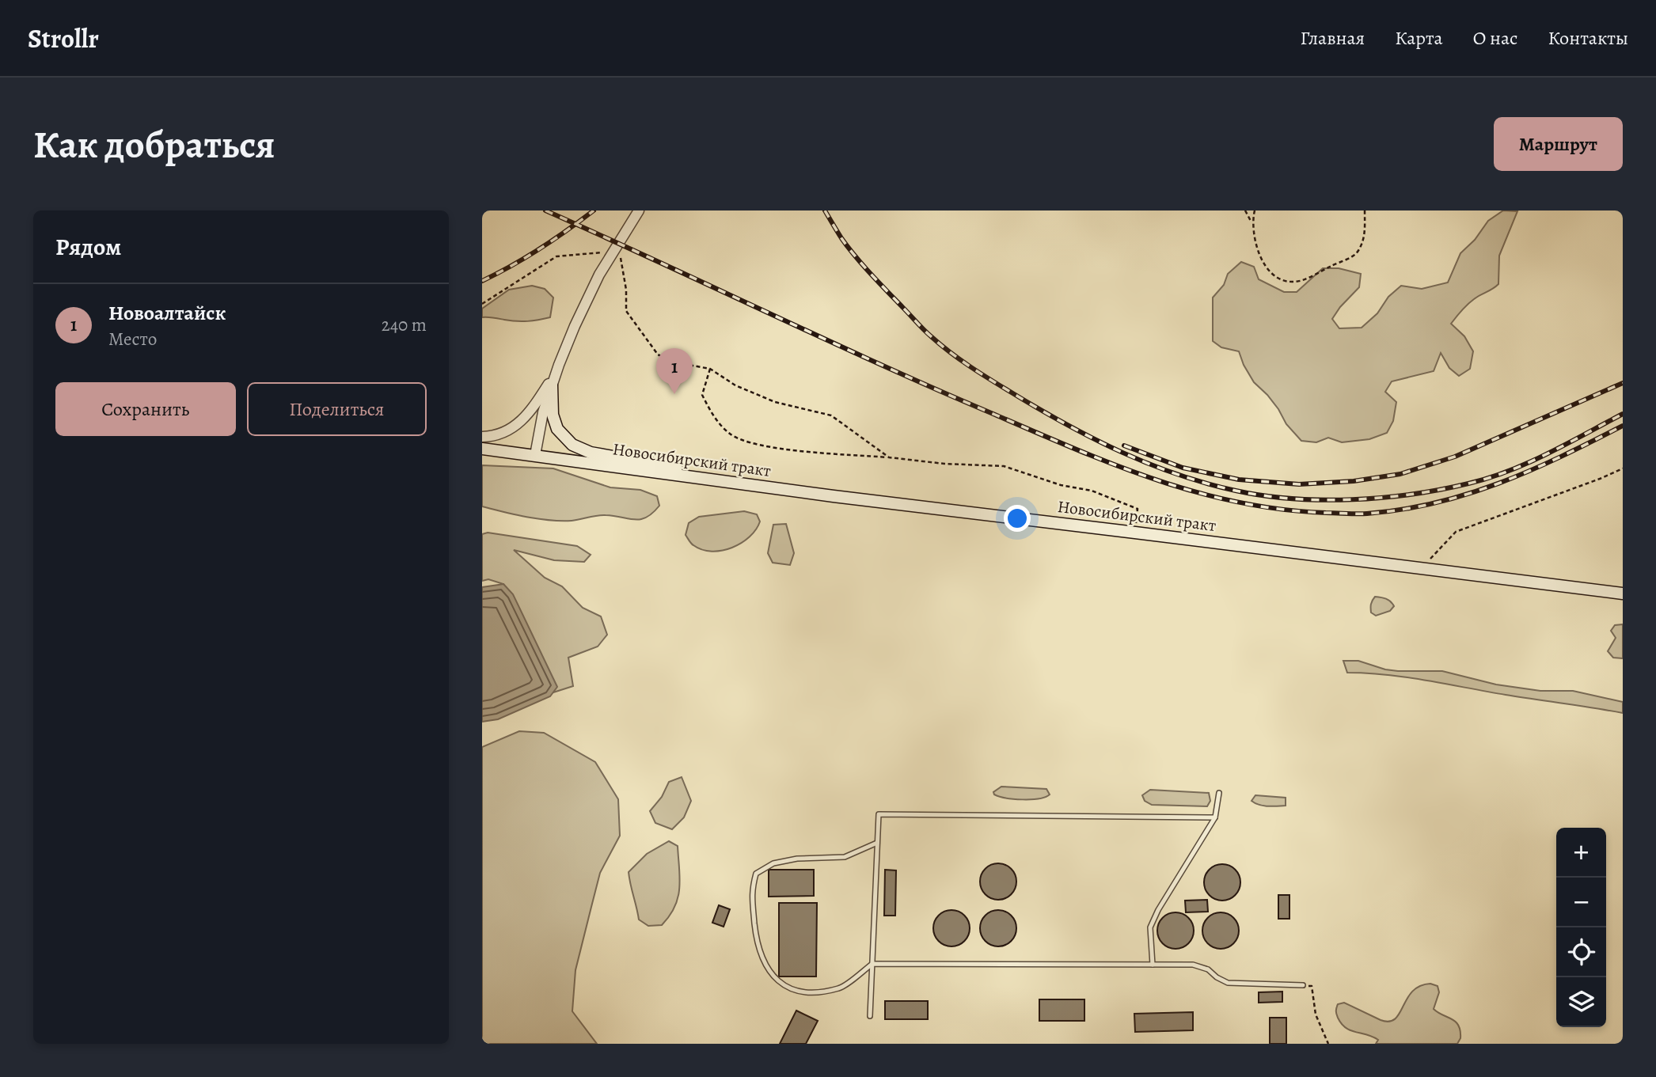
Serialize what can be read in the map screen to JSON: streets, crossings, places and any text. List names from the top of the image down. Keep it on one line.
{"streets":{"main road":["Новосибирский тракт"]},"page":{"header":"Strollr","nav":["Главная","Карта","О нас","Контакты"],"buttons":["Маршрут",["Сохранить","Поделиться"]],"title":"Как добраться","heading":"Рядом","list":[{"mark":"1","name":"Новоалтайск","note":"Место","value":"240 m"}],"pins":"1","map_buttons":["+","−"]}}
